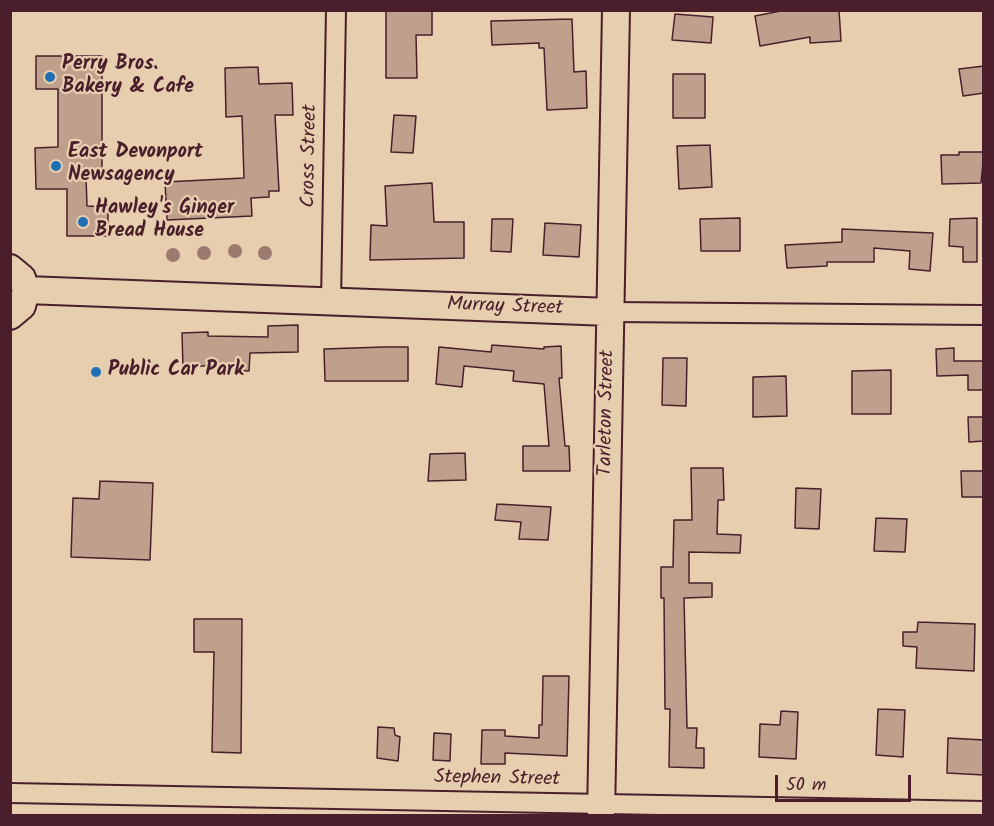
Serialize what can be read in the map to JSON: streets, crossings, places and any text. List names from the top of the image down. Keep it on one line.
{"streets":{"main road":["Murray Street","Tarleton Street"],"street":["Cross Street","Stephen Street"]},"crossings":[["Cross Street","Murray Street"],["Murray Street","Tarleton Street"],["Tarleton Street","Stephen Street"]],"places":["Perry Bros. Bakery & Cafe","East Devonport Newsagency","Hawley's Ginger Bread House","Public Car Park"],"scale_bar":"50 m"}
